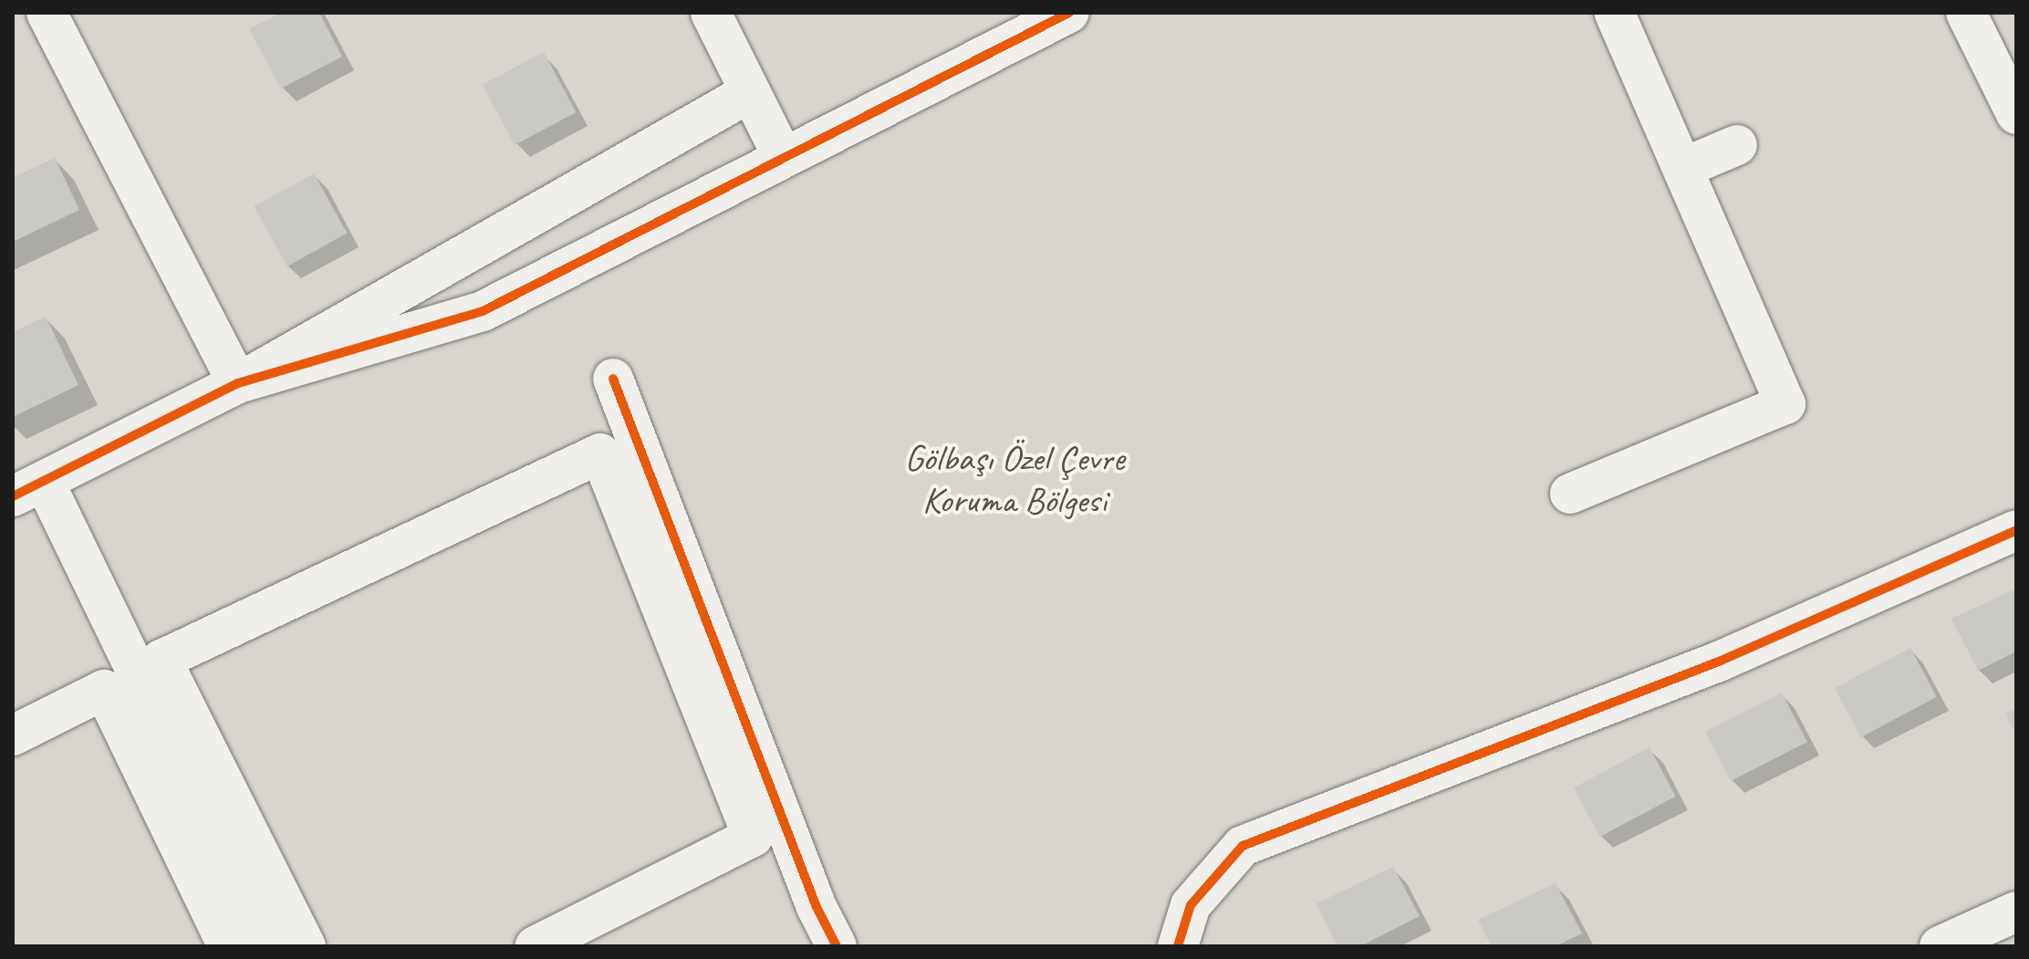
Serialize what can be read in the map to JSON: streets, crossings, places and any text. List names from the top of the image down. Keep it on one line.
{"parks":["Gölbaşı Özel Çevre Koruma Bölgesi"]}
